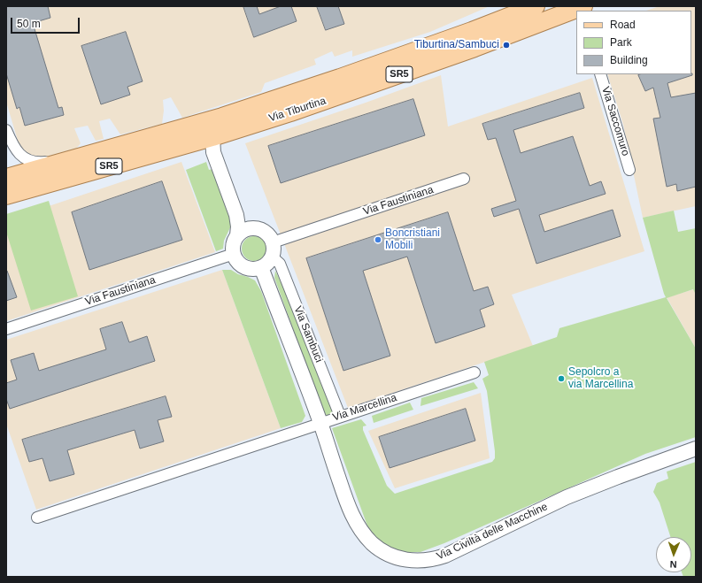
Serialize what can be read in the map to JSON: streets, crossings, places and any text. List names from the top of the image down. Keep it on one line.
{"streets":{"main road":["SR5","Via Tiburtina"],"street":["Via Saccomuro","Via Faustiniana","Via Sambuci","Via Marcellina","Via Civiltà delle Macchine"]},"crossings":[["Via Faustiniana","Via Sambuci"],["Via Sambuci","Via Marcellina"],["Via Sambuci","Via Civiltà delle Macchine"],["Via Marcellina","Via Civiltà delle Macchine"]],"places":["Tiburtina/Sambuci","Boncristiani Mobili","Sepolcro a via Marcellina"],"legend":["Road","Park","Building"],"scale_bar":"50 m","north":"bottom"}
